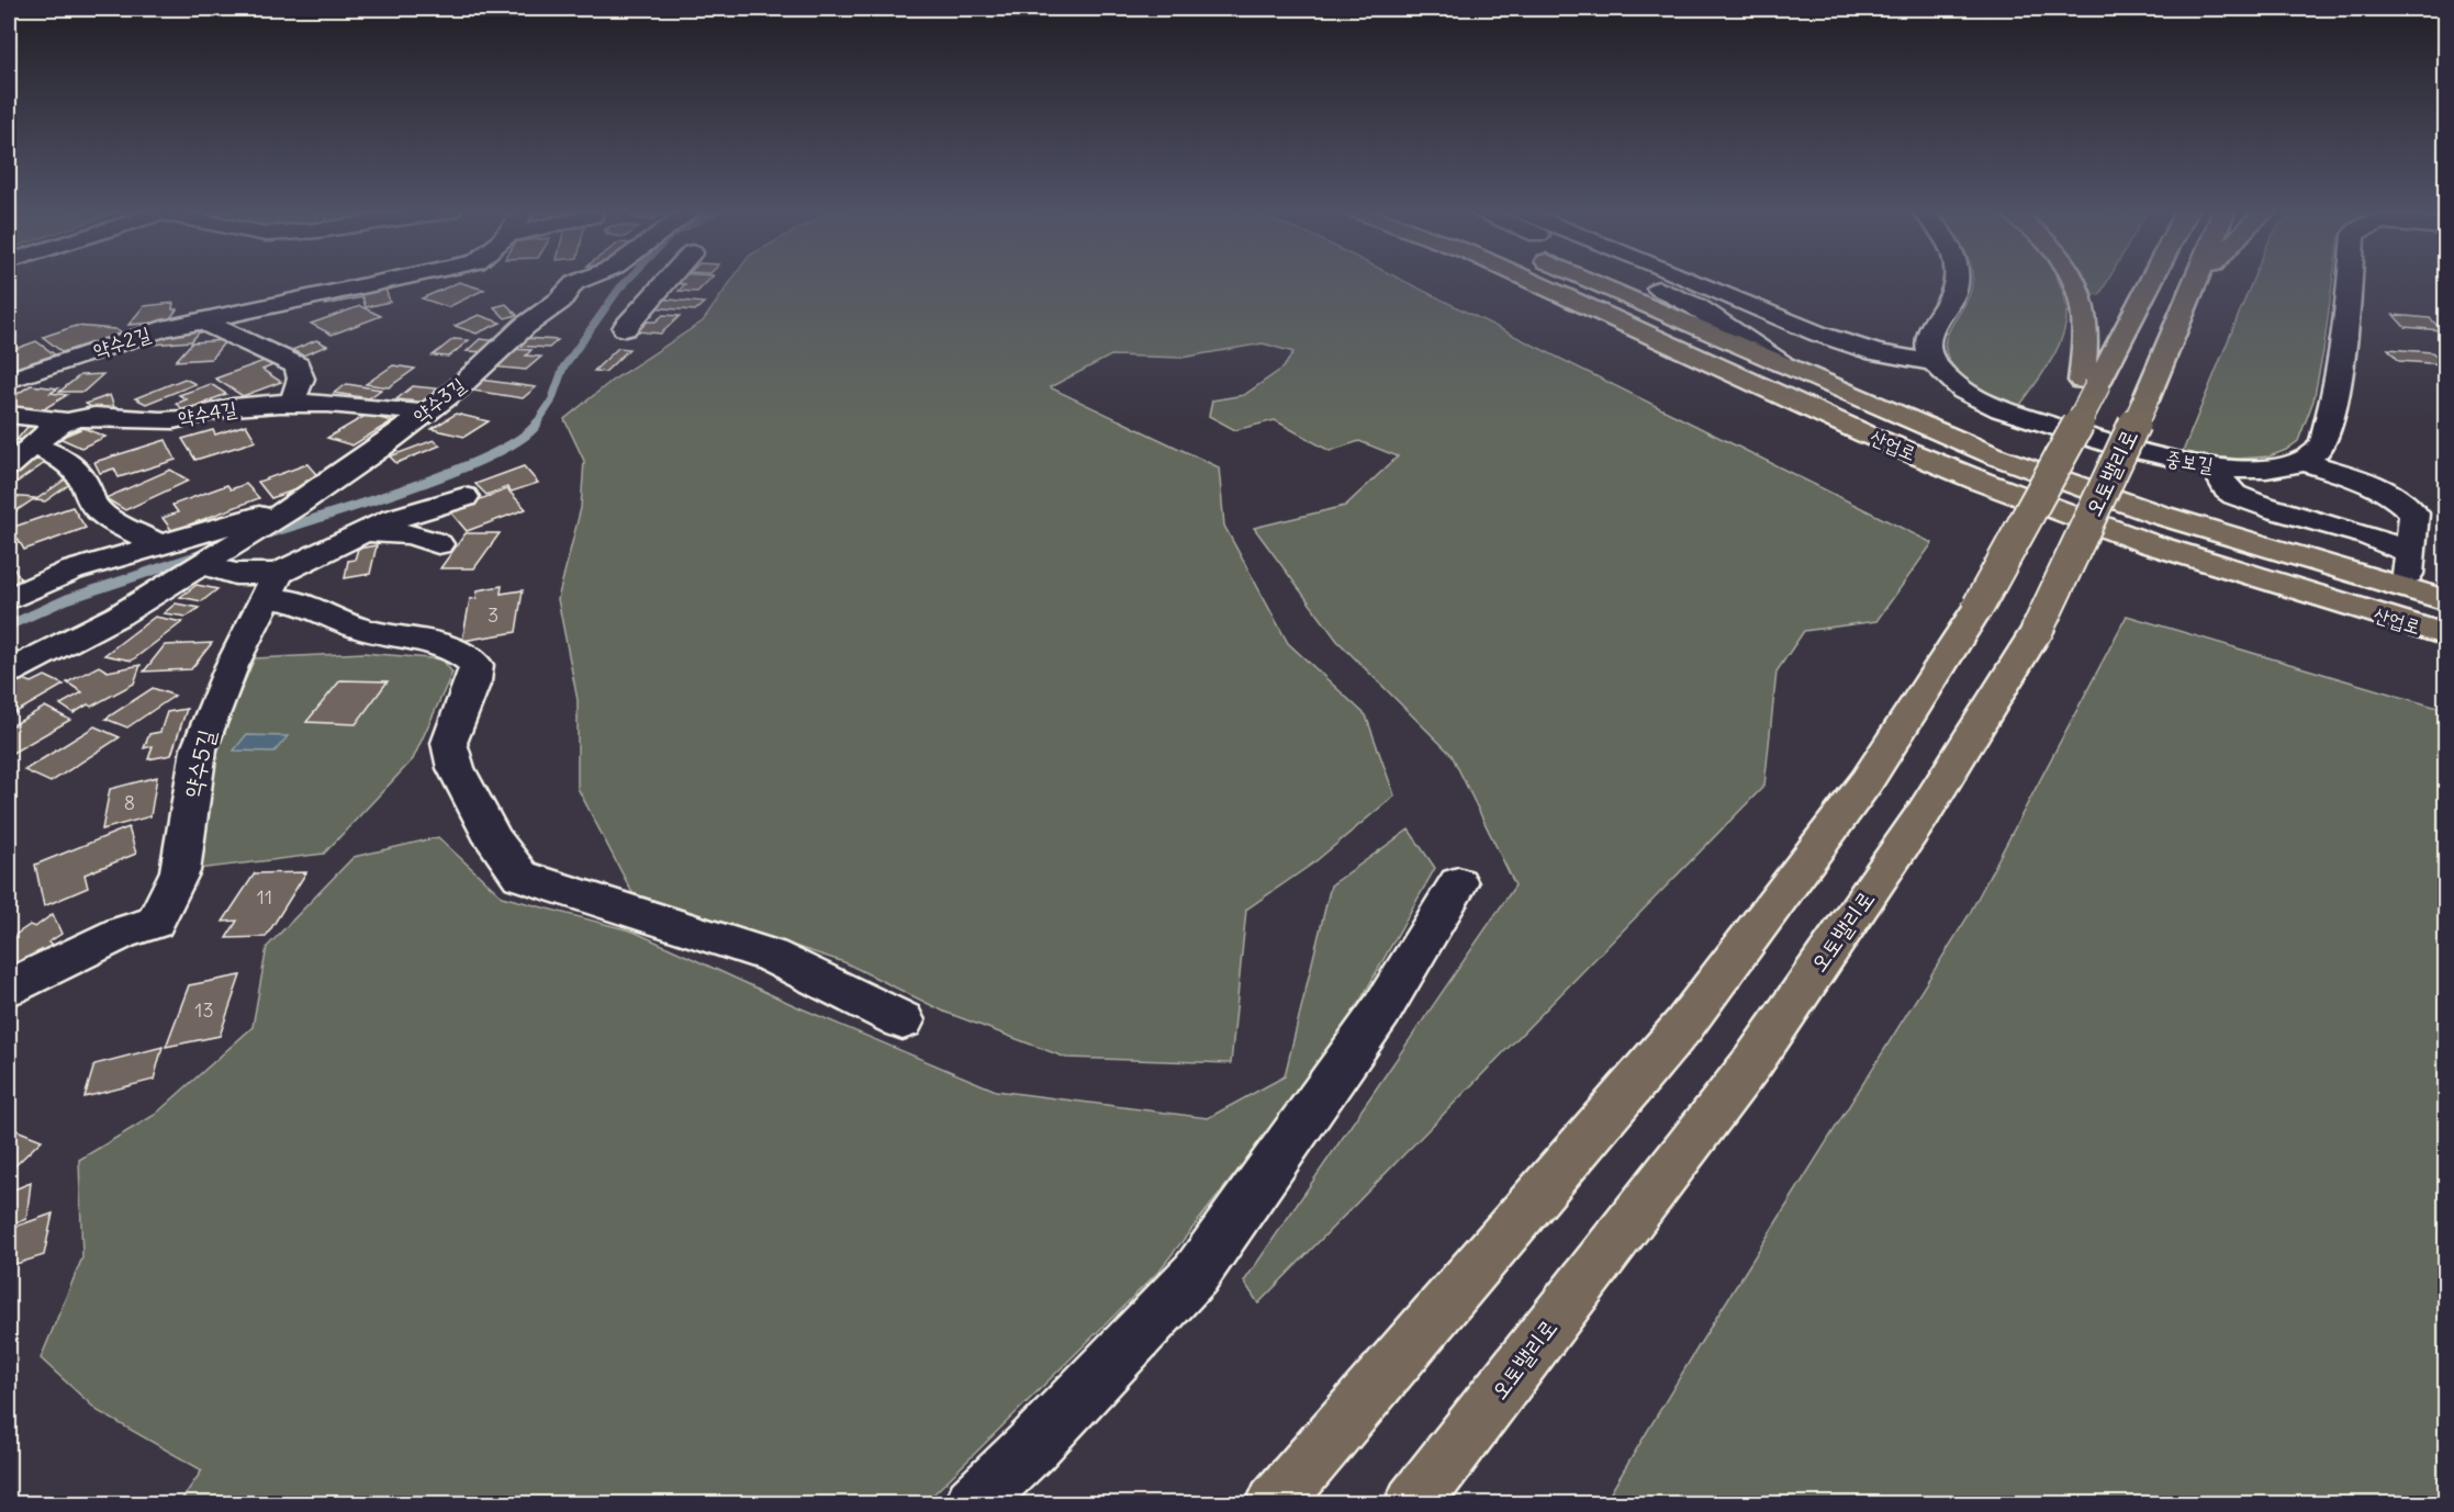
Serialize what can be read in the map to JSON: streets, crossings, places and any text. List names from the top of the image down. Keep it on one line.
{"streets":{"main road":["산업로","오토밸리로"],"street":["약수2길","약수3길","약수4길","중보길","약수5길"]},"crossings":[["약수3길","약수4길"]],"house_numbers":["3","8","11","13"]}
